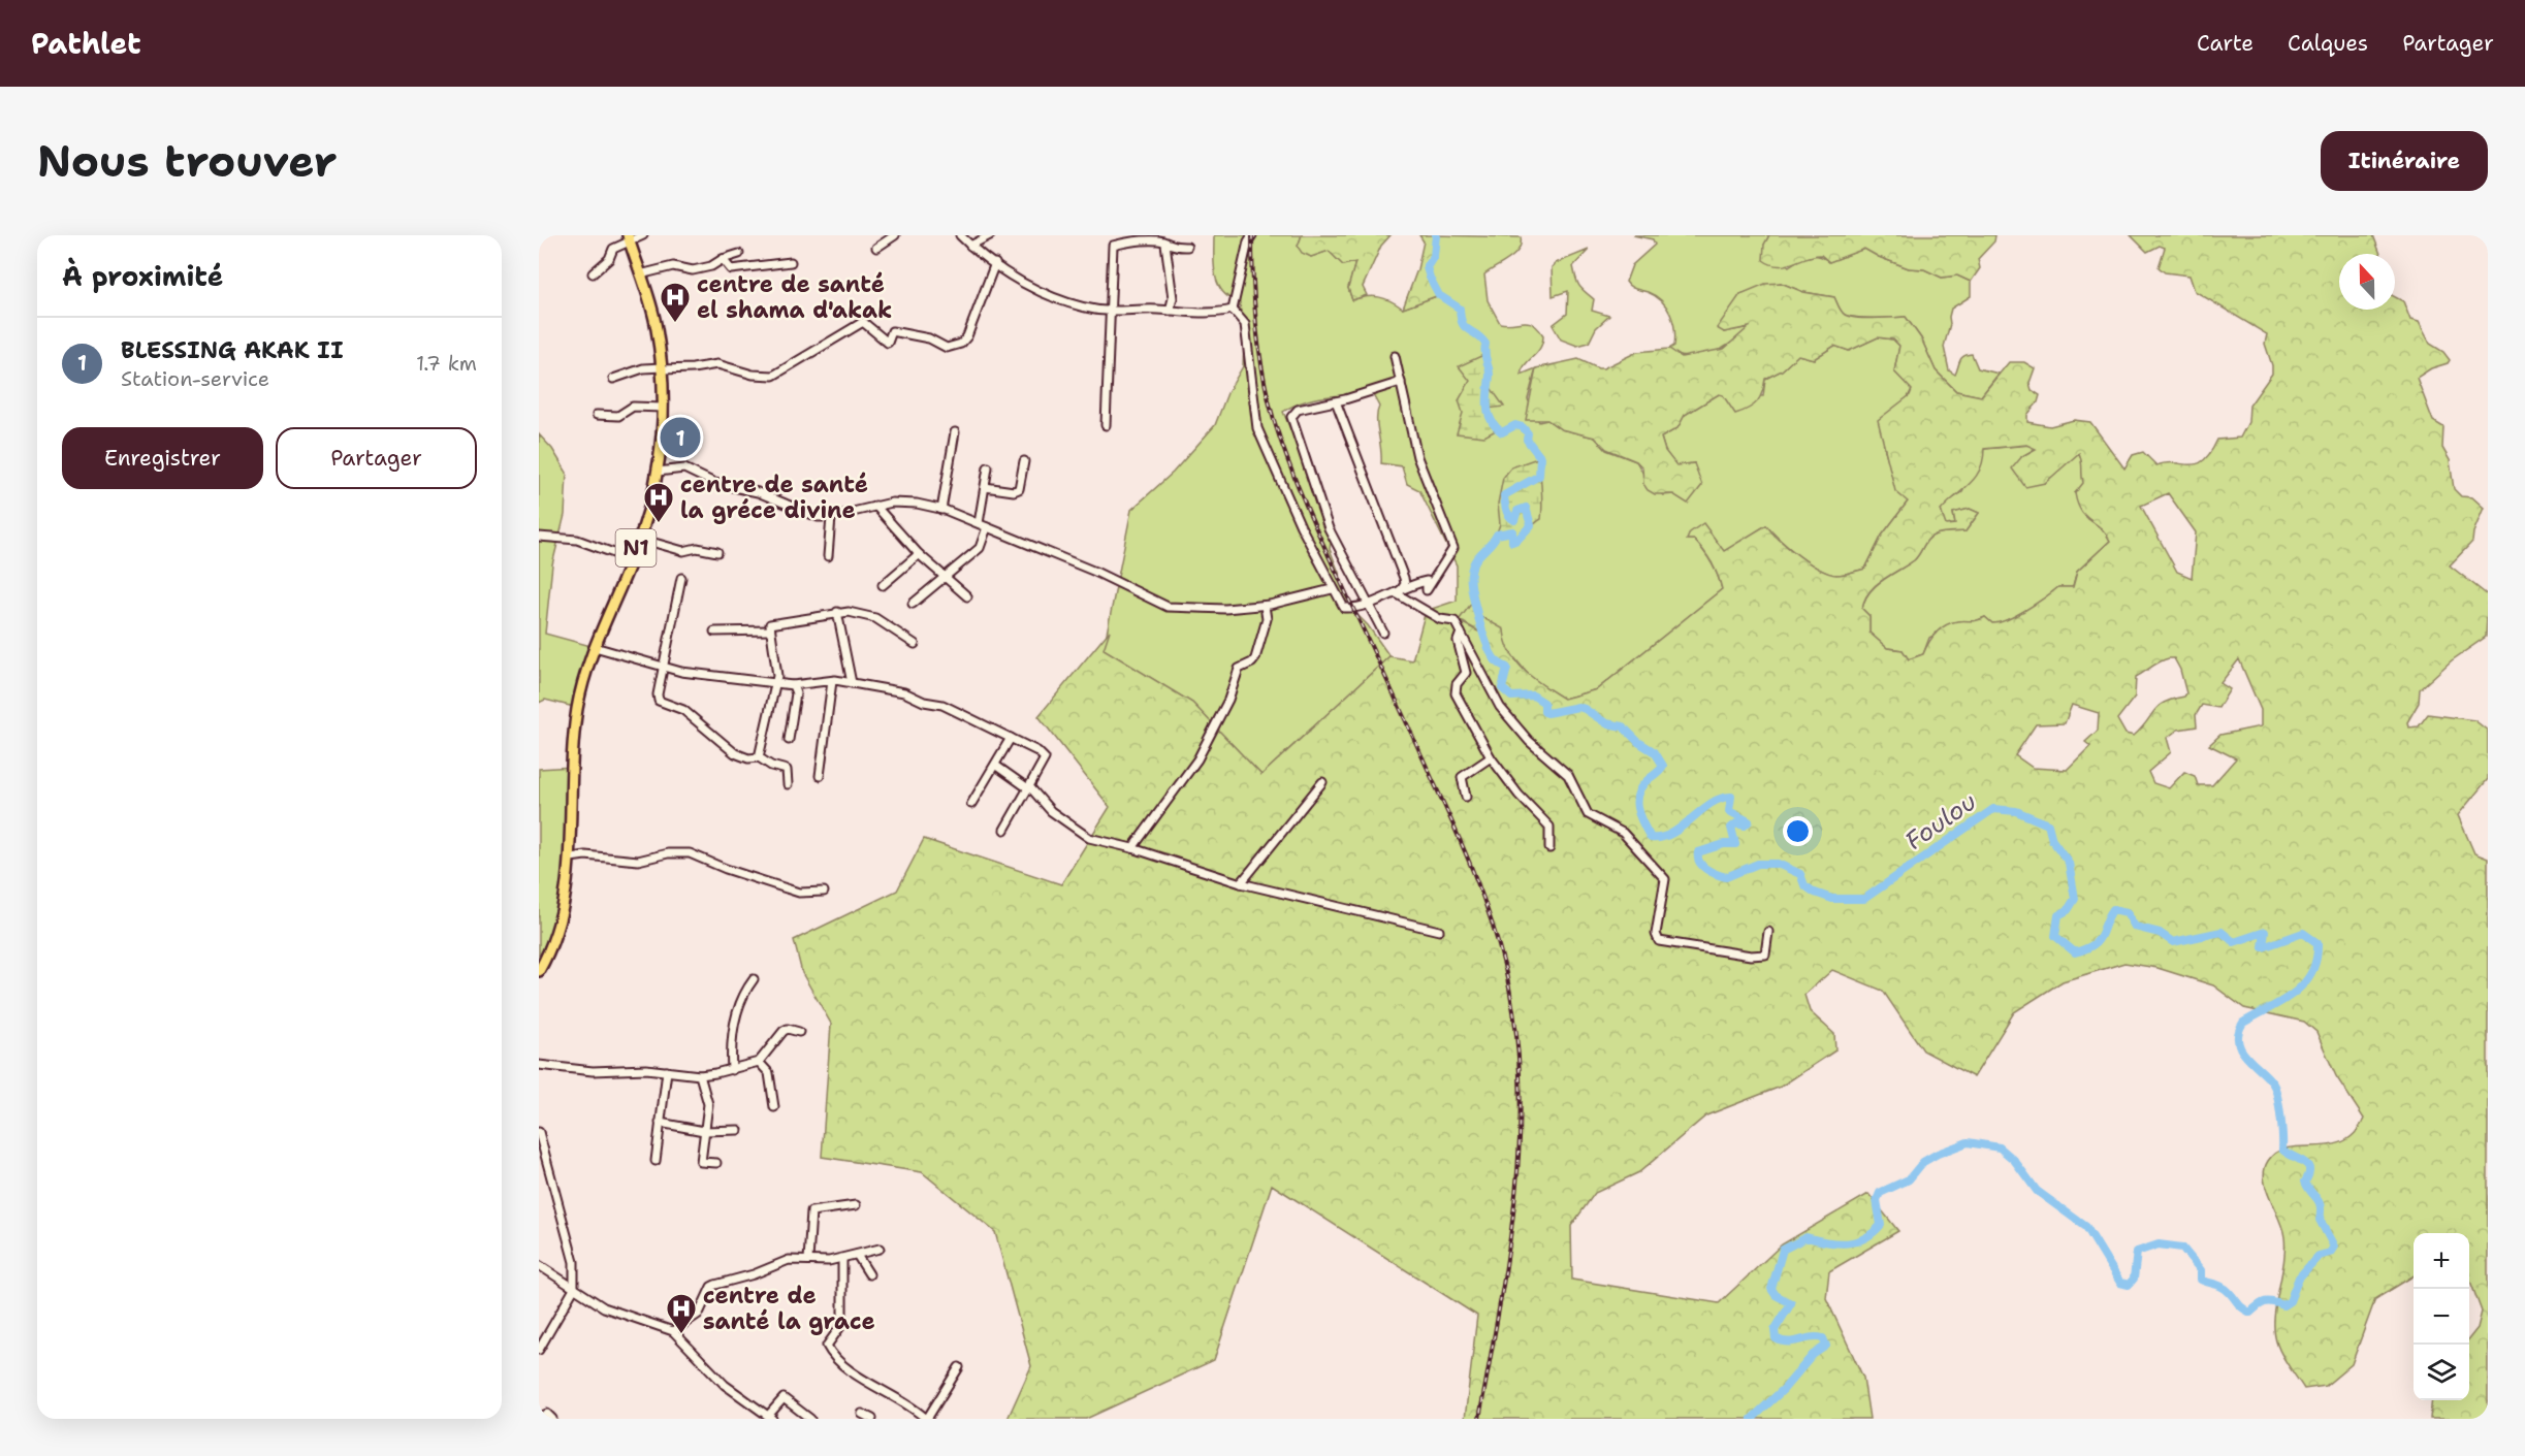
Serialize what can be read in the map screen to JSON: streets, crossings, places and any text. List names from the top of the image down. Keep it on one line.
{"streets":{"highway":["N1"]},"water":["Foulou"],"places":{"hospital":["centre de santé el shama d'akak","centre de santé la gréce divine","centre de santé la grace"]},"north":"top","page":{"header":"Pathlet","nav":["Carte","Calques","Partager"],"buttons":["Itinéraire",["Enregistrer","Partager"]],"title":"Nous trouver","heading":"À proximité","list":[{"mark":"1","name":"BLESSING AKAK II","note":"Station-service","value":"1.7 km"}],"pins":"1","map_buttons":["+","−"]}}
